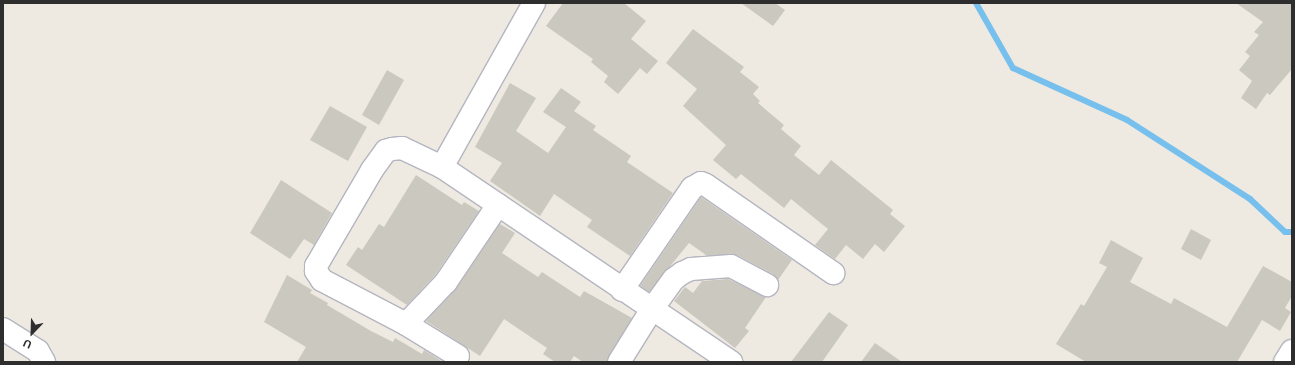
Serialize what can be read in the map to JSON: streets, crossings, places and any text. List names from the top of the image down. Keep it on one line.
{"north":"bottom left"}
